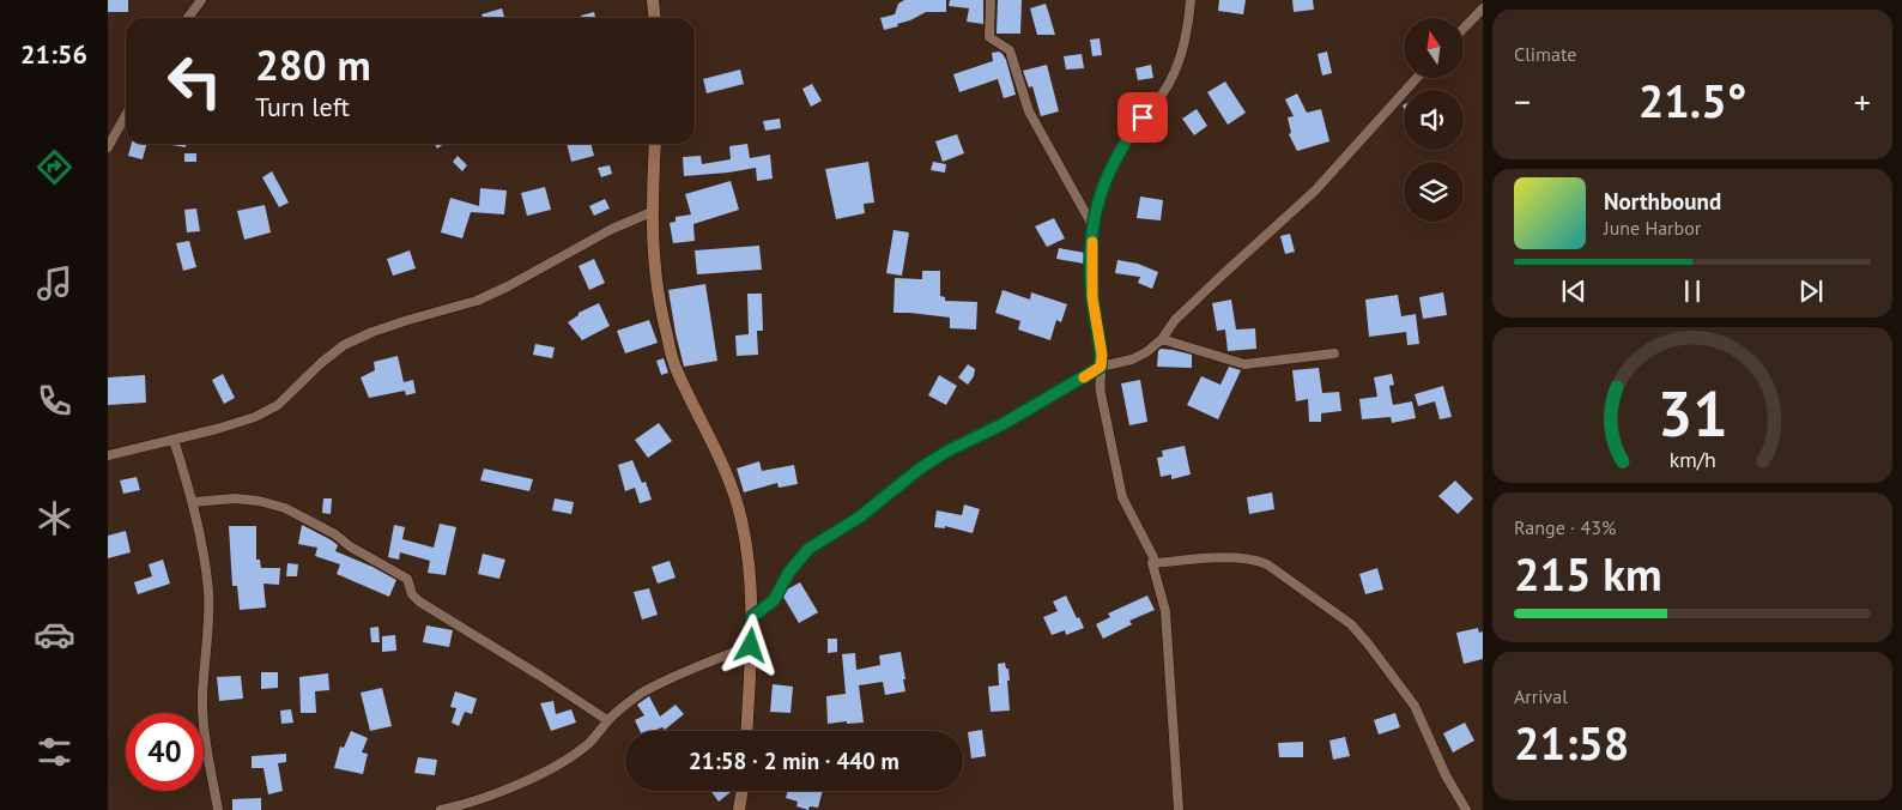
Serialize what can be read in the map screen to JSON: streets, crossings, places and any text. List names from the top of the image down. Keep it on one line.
{"north":"top","page":{"tabs":"21:56","tile":["Climate",["Range · 43%","215 km"],["Arrival","21:58"]],"turn":["280 m","Turn left"],"heat":["−","21.5°","+"],"song":["Northbound","June Harbor"],"limit":"40","trip":"21:58 · 2 min · 440 m","gauge":["31","km/h"]}}
